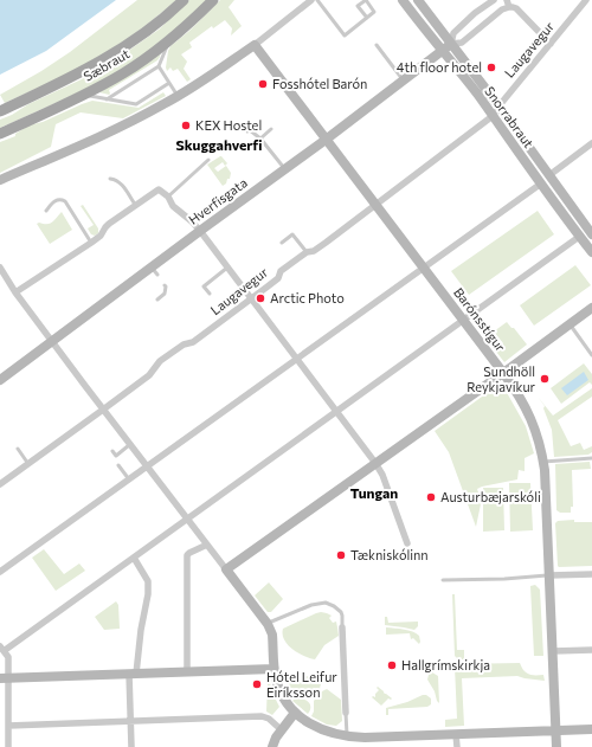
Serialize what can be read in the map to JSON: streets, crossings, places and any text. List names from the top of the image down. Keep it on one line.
{"streets":{"main road":["Sæbraut"],"street":["Laugavegur","Snorrabraut","Hverfisgata","Barónsstígur"]},"crossings":[["Laugavegur","Snorrabraut"],["Laugavegur","Barónsstígur"],["Snorrabraut","Hverfisgata"],["Hverfisgata","Barónsstígur"]],"districts":["Skuggahverfi","Tungan"],"places":["4th floor hotel","Fosshótel Barón","KEX Hostel","Arctic Photo","Sundhöll Reykjavíkur","Austurbæjarskóli","Tækniskólinn","Hallgrímskirkja","Hótel Leifur Eiríksson"]}
